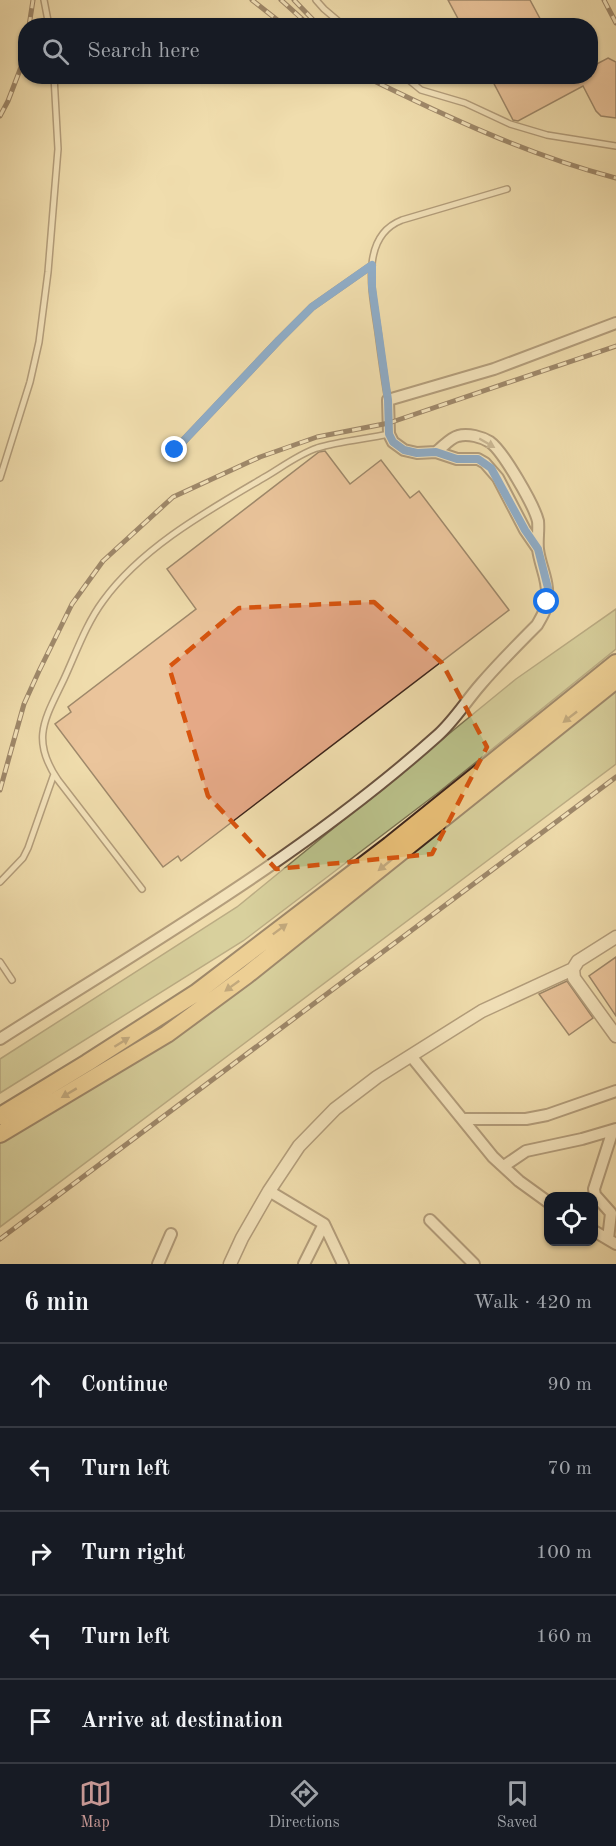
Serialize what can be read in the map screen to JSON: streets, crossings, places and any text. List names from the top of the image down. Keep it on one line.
{"page":{"search":"Search here","heading":["6 min","Walk · 420 m"],"list":[["Continue","90 m"],["Turn left","70 m"],["Turn right","100 m"],["Turn left","160 m"],"Arrive at destination"],"nav":["Map","Directions","Saved"]}}
